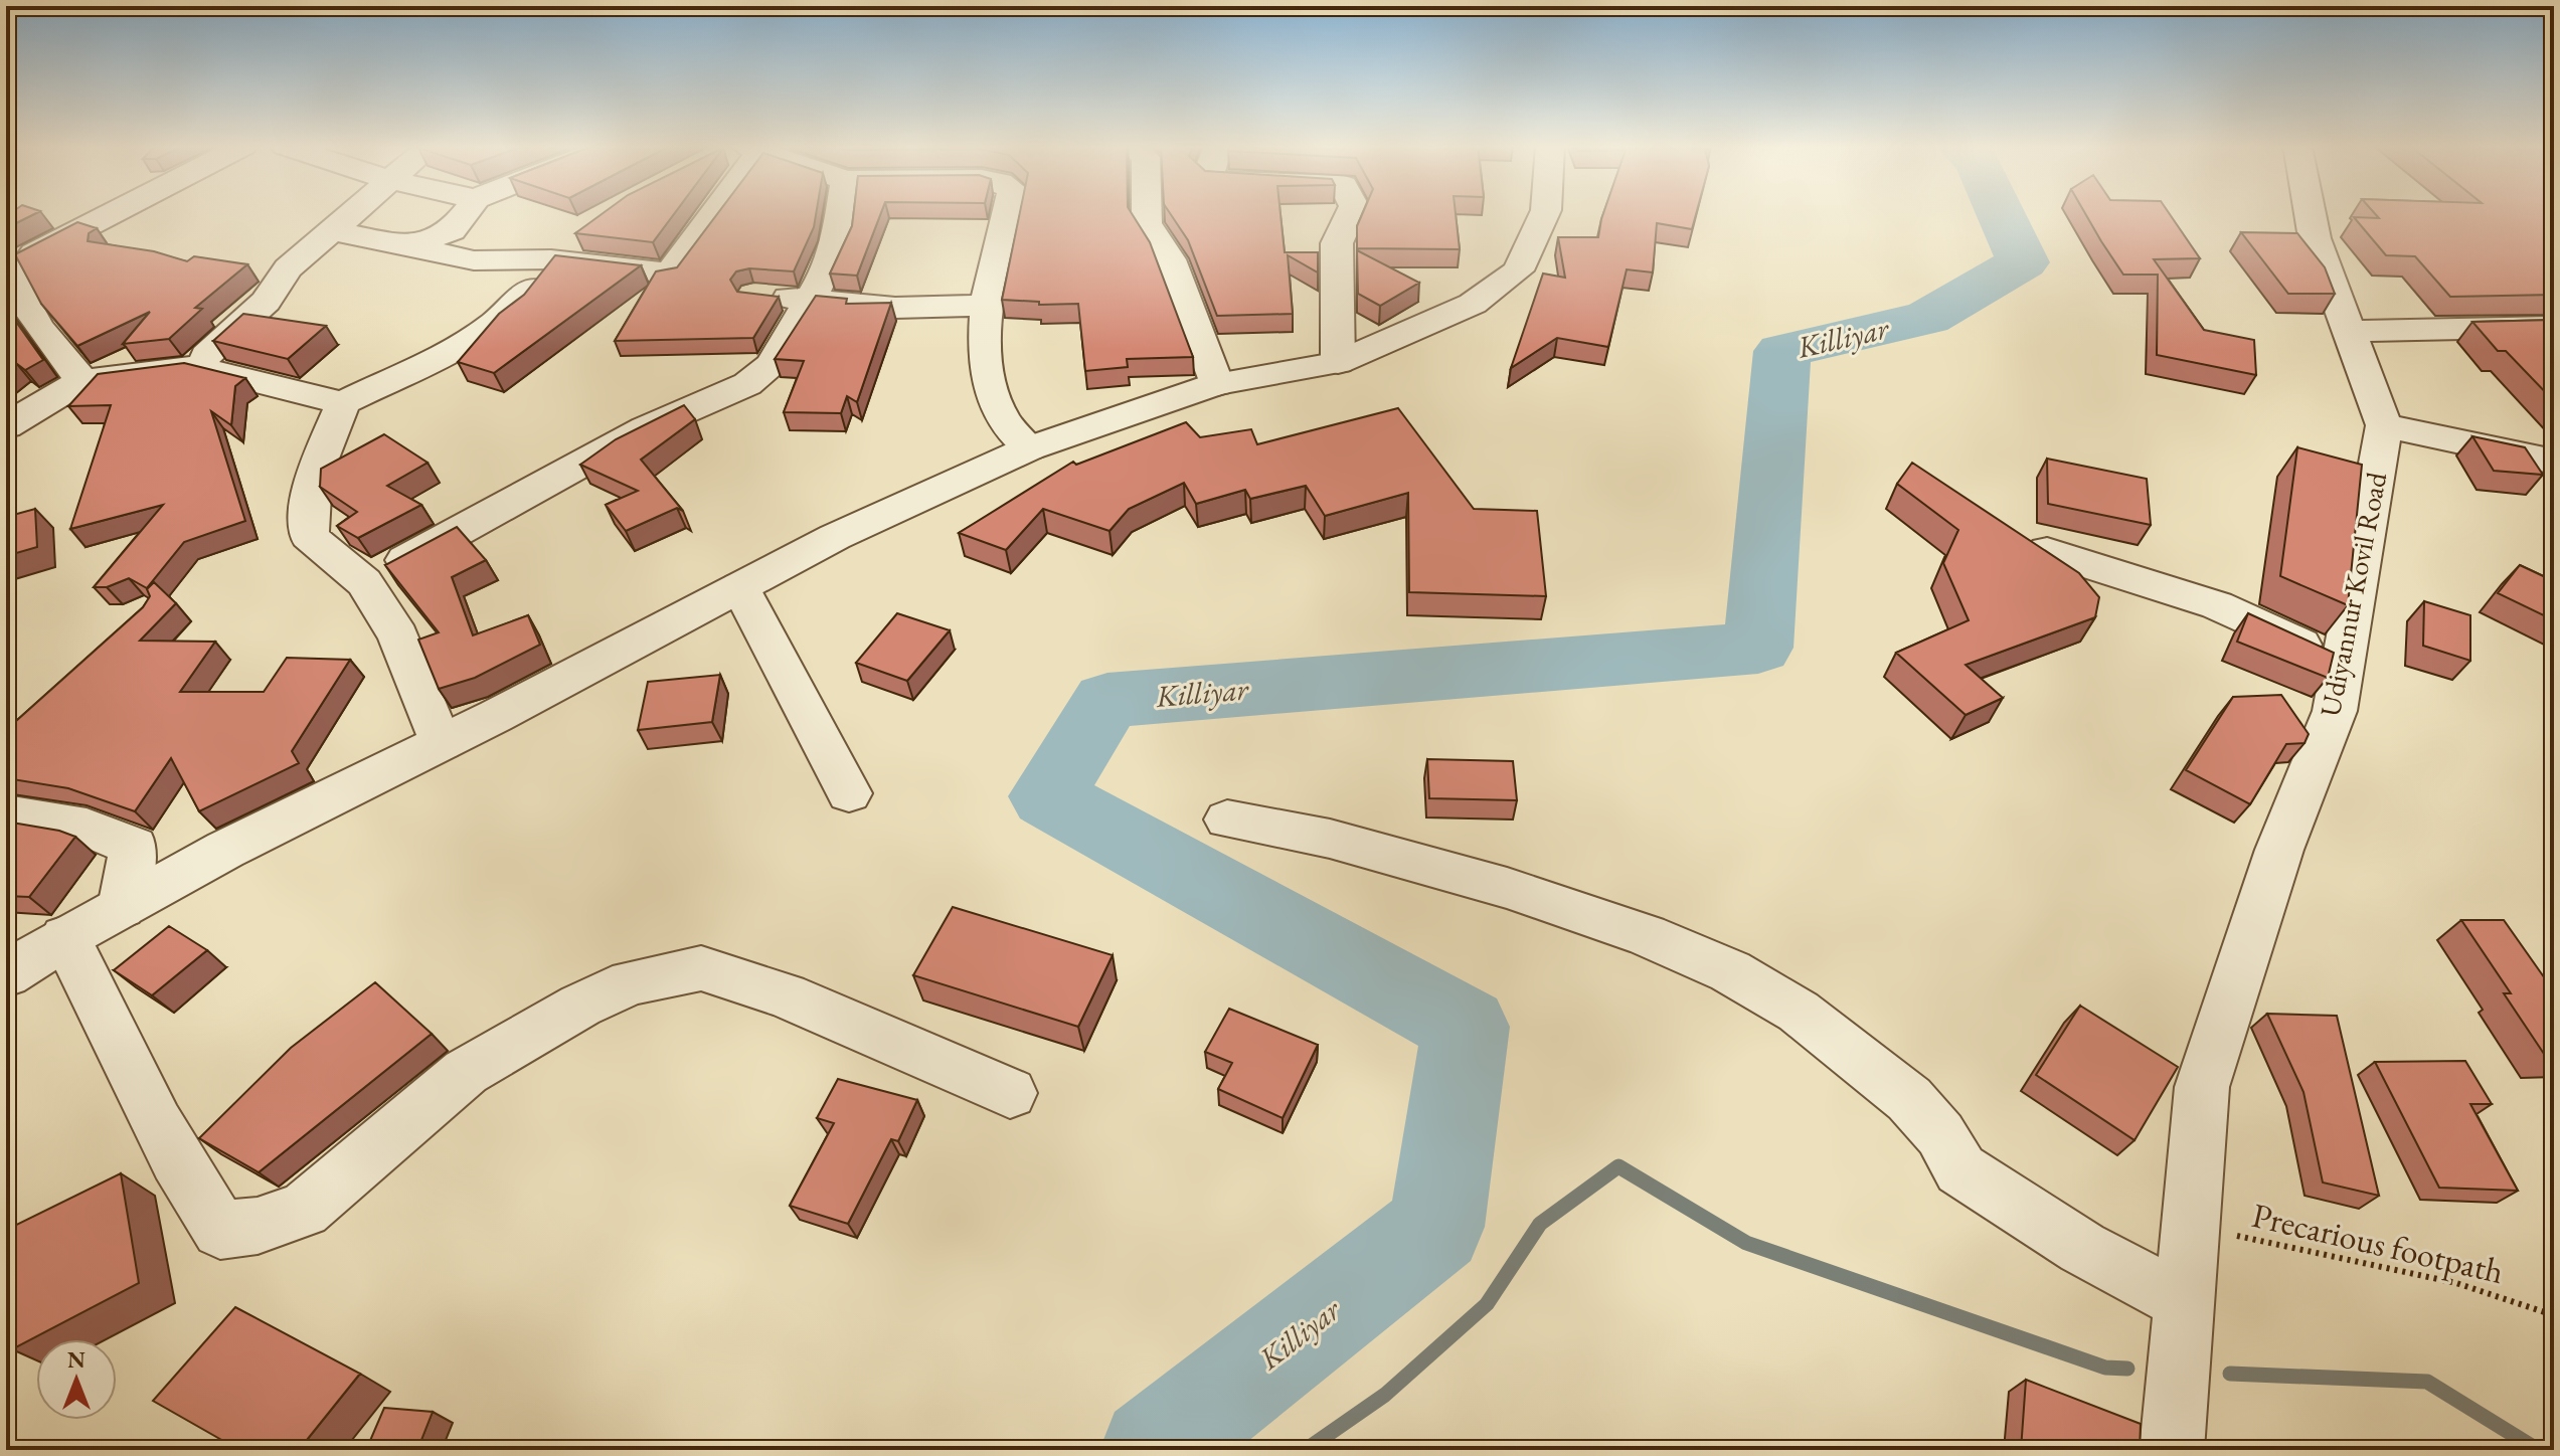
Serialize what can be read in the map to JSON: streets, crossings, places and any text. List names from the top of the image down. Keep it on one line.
{"streets":{"street":["Udiyannur Kovil Road"],"path":["Precarious footpath"]},"crossings":[["Udiyannur Kovil Road","Precarious footpath"]],"water":["Killiyar"],"north":"top"}
